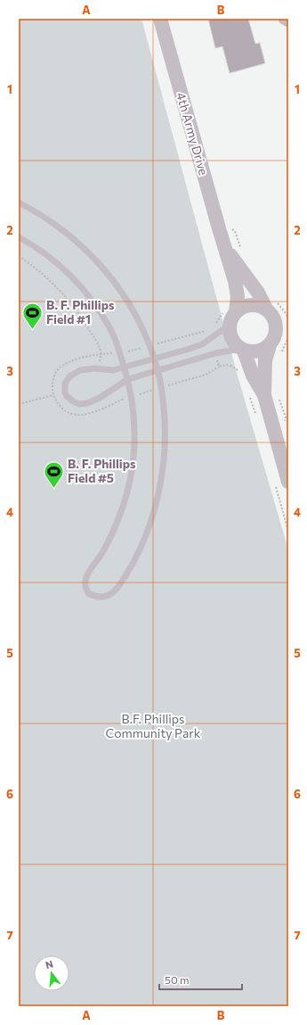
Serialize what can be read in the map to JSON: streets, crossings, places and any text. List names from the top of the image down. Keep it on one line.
{"streets":{"street":["4th Army Drive"]},"parks":["B.F. Phillips Community Park"],"places":{"sports":["B. F. Phillips Field #1","B. F. Phillips Field #5"]},"scale_bar":"50 m","north":"top","grid":{"columns":["A","B"],"rows":["1","2","3","4","5","6","7"]}}
